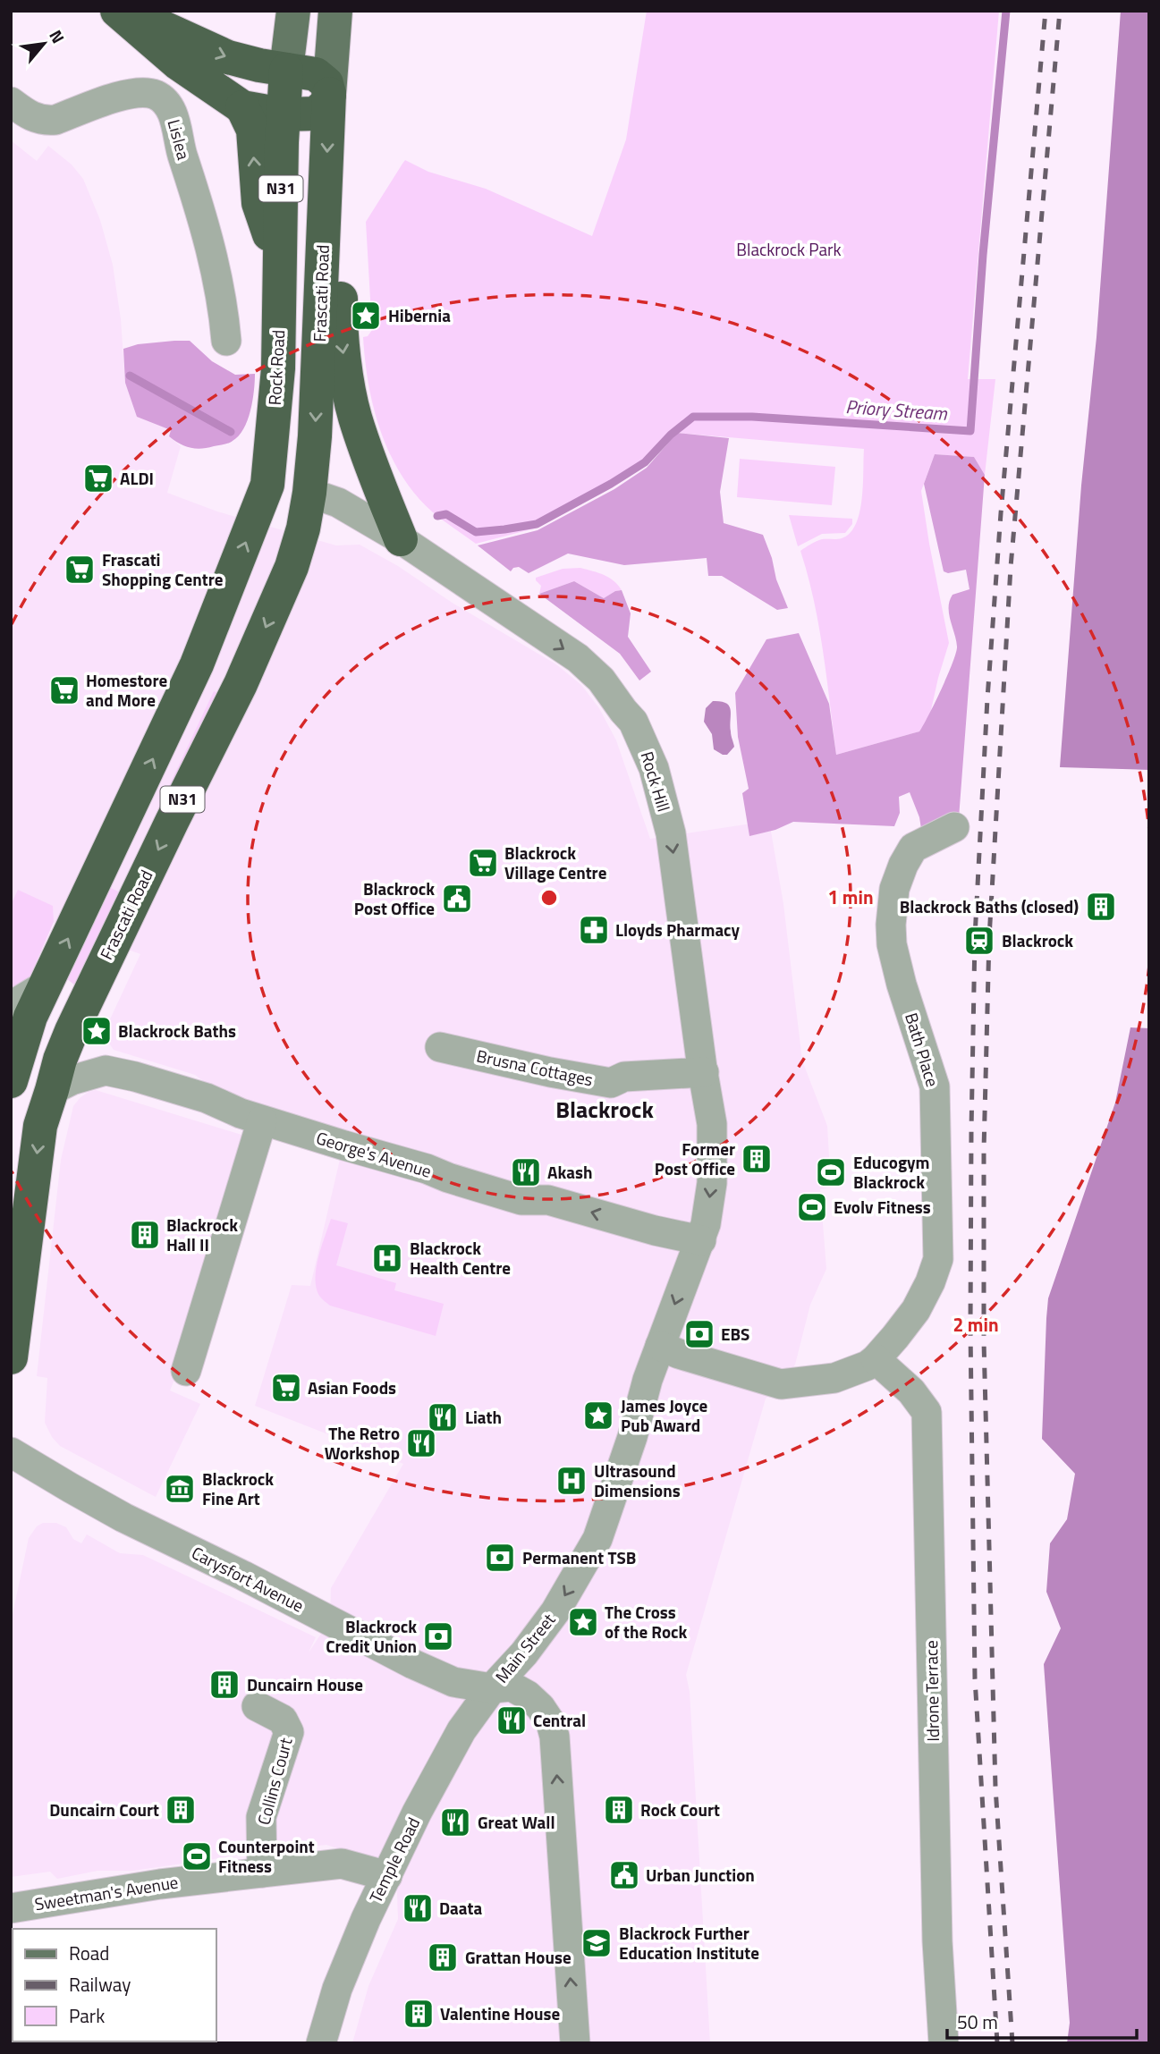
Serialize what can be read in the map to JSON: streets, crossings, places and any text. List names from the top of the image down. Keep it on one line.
{"streets":{"highway":["N31","Frascati Road","Rock Road"],"street":["Lislea","Rock Hill","Bath Place","Brusna Cottages","George's Avenue","Carysfort Avenue","Main Street","Idrone Terrace","Collins Court","Temple Road","Sweetman's Avenue"]},"crossings":[["N31","Frascati Road"],["N31","Rock Road"],["N31","Rock Hill"],["Frascati Road","Rock Hill"],["Frascati Road","George's Avenue"],["Rock Hill","Brusna Cottages"],["Rock Hill","George's Avenue"],["Rock Hill","Main Street"],["Bath Place","Main Street"],["Bath Place","Idrone Terrace"],["George's Avenue","Main Street"],["Carysfort Avenue","Main Street"],["Carysfort Avenue","Temple Road"],["Main Street","Temple Road"],["Collins Court","Sweetman's Avenue"],["Temple Road","Sweetman's Avenue"]],"one_way":["Rock Hill","George's Avenue"],"districts":["Blackrock"],"water":["Priory Stream"],"parks":["Blackrock Park"],"places":{"place":["Hibernia","Blackrock Baths","James Joyce Pub Award","The Cross of the Rock"],"supermarket":["ALDI","Frascati Shopping Centre","Homestore and More","Blackrock Village Centre","Asian Foods"],"public building":["Blackrock Post Office","Urban Junction"],"building":["Blackrock Baths (closed)","Former Post Office","Blackrock Hall II","Duncairn House","Duncairn Court","Rock Court","Grattan House","Valentine House"],"pharmacy":["Lloyds Pharmacy"],"station":["Blackrock"],"restaurant":["Akash","Liath","The Retro Workshop","Central","Great Wall","Daata"],"sports":["Educogym Blackrock","Evolv Fitness","Counterpoint Fitness"],"hospital":["Blackrock Health Centre","Ultrasound Dimensions"],"bank":["EBS","Permanent TSB","Blackrock Credit Union"],"museum":["Blackrock Fine Art"],"school or university":["Blackrock Further Education Institute"]},"legend":["Road","Railway","Park"],"scale_bar":"50 m","north":"top right","rings":["1 min","2 min"]}
